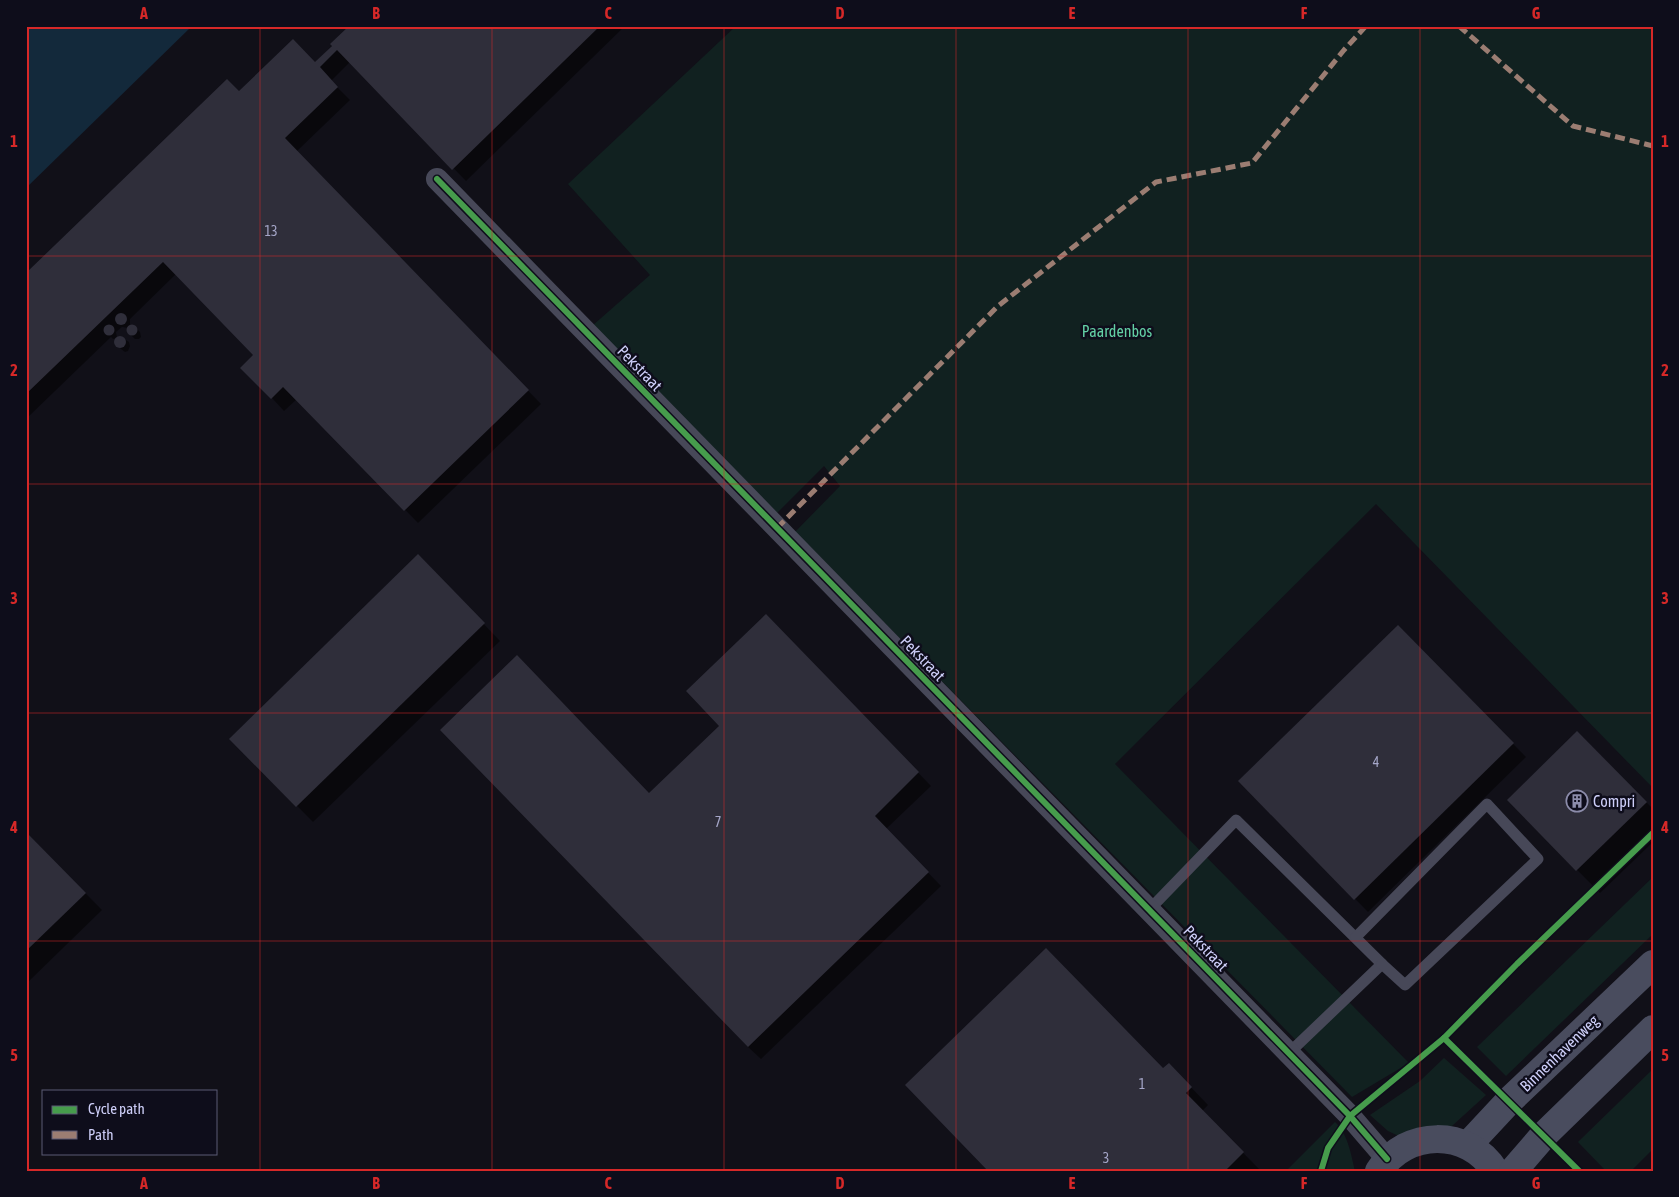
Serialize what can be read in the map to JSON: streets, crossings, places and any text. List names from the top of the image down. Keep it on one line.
{"streets":{"main road":["Binnenhavenweg"],"street":["Pekstraat"]},"parks":["Paardenbos"],"places":{"building":["Compri"]},"house_numbers":["13","4","7","1","3"],"legend":["Cycle path","Path"],"grid":{"columns":["A","B","C","D","E","F","G"],"rows":["1","2","3","4","5"]}}
